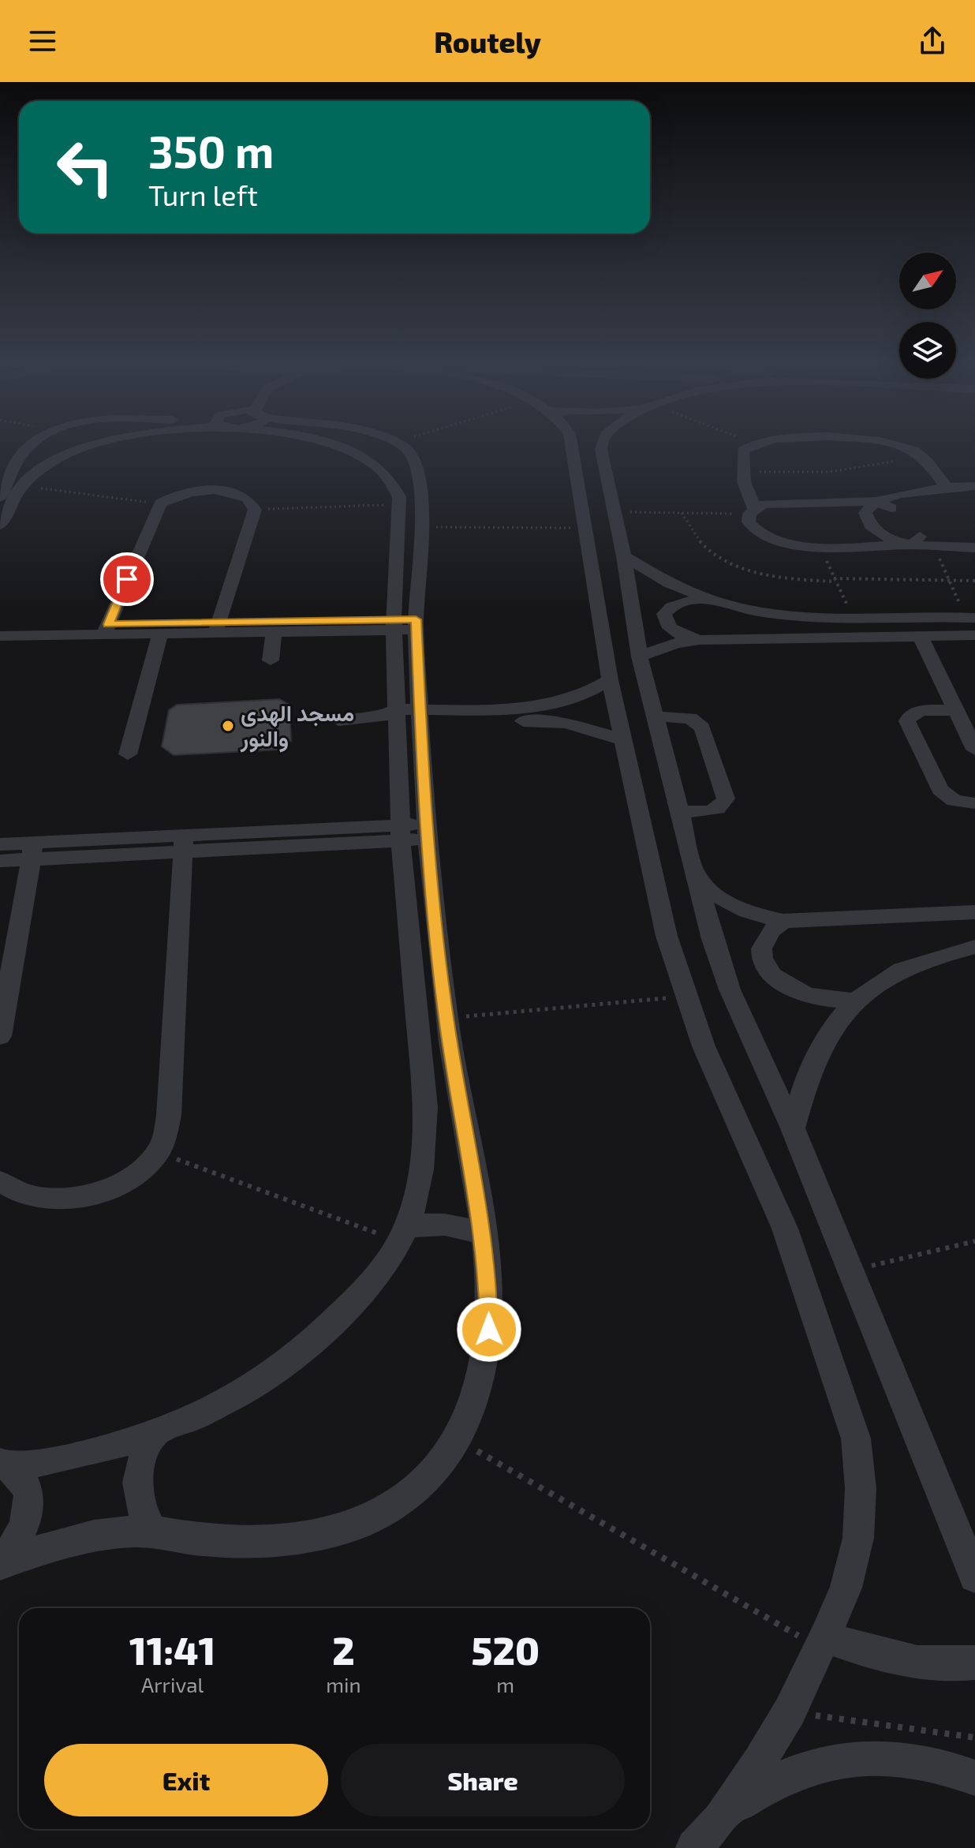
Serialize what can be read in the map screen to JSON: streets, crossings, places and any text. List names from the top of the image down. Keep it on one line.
{"places":["مسجد الهدى والنور"],"north":"top right","page":{"header":"Routely","turn":["350 m","Turn left"],"eta":["11:41","Arrival","2","min","520","m"],"buttons":["Exit","Share"]}}
